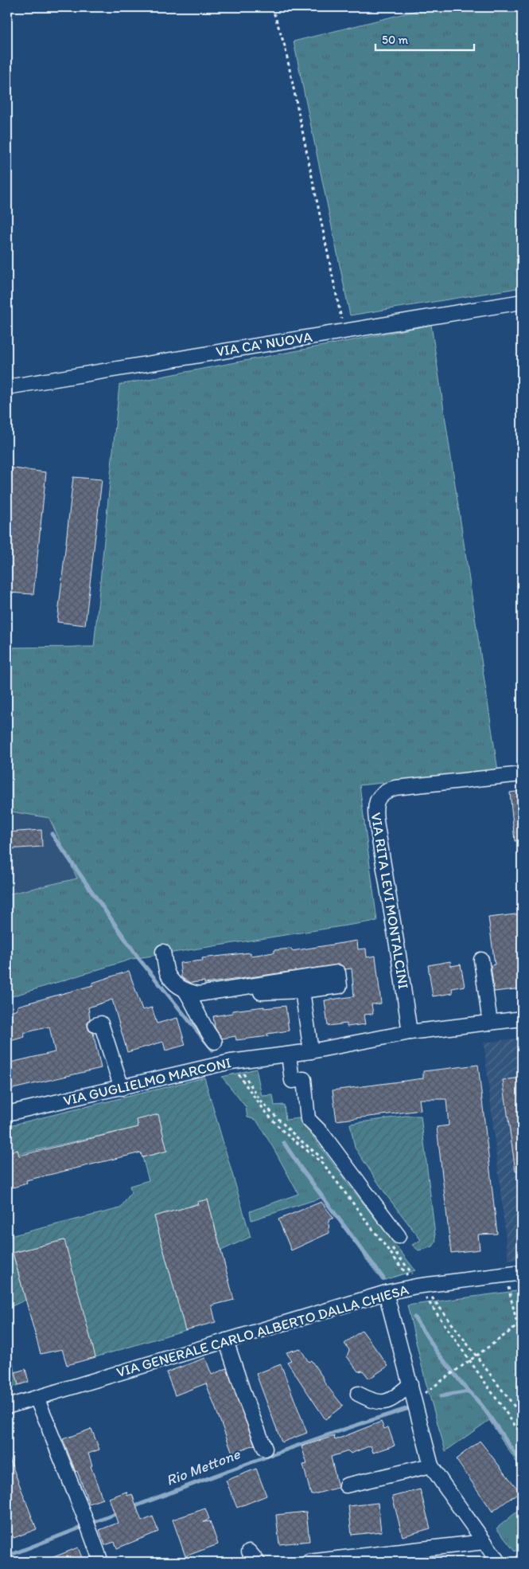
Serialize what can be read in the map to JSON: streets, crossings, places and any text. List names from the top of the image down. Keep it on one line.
{"streets":{"street":["VIA CA' NUOVA","VIA RITA LEVI MONTALCINI","VIA GUGLIELMO MARCONI","VIA GENERALE CARLO ALBERTO DALLA CHIESA"]},"crossings":[["VIA RITA LEVI MONTALCINI","VIA GUGLIELMO MARCONI"]],"water":["Rio Mettone"],"scale_bar":"50 m"}
